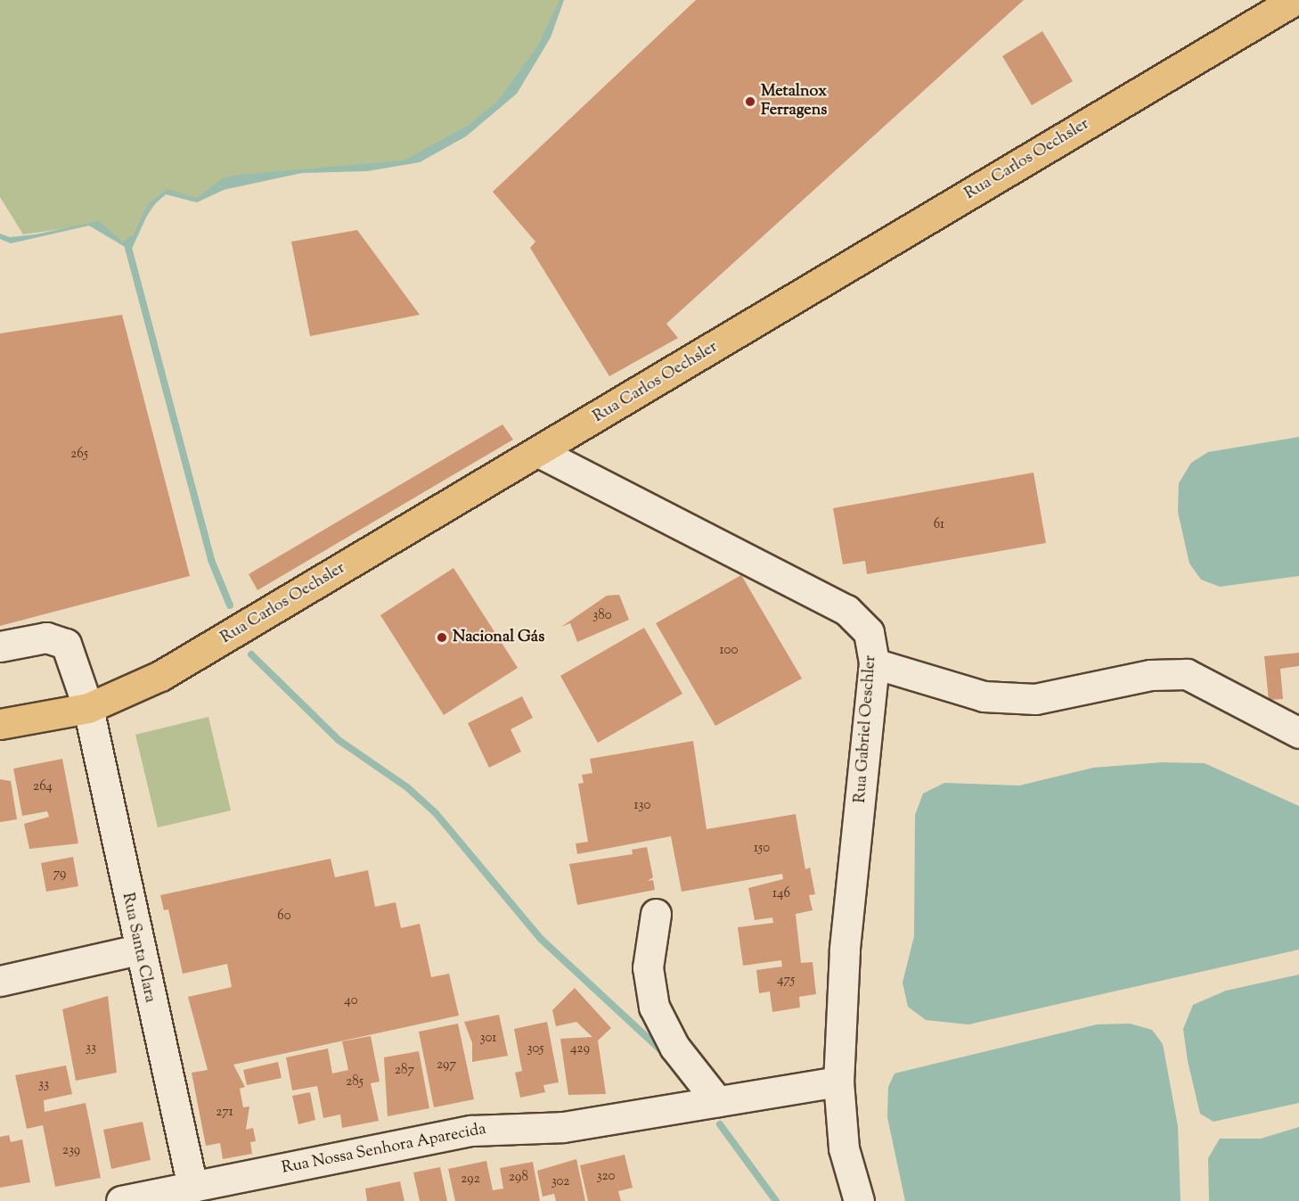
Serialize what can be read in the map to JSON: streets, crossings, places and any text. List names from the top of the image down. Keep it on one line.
{"streets":{"main road":["Rua Carlos Oechsler"],"street":["Rua Gabriel Oeschler","Rua Santa Clara","Rua Nossa Senhora Aparecida"]},"crossings":[["Rua Carlos Oechsler","Rua Gabriel Oeschler"],["Rua Carlos Oechsler","Rua Santa Clara"],["Rua Gabriel Oeschler","Rua Nossa Senhora Aparecida"],["Rua Santa Clara","Rua Nossa Senhora Aparecida"]],"places":["Metalnox Ferragens","Nacional Gás"],"house_numbers":["265","61","380","100","264","130","150","79","146","60","475","40","301","33","305","429","297","287","285","33","271","239","320","298","292","302"]}
